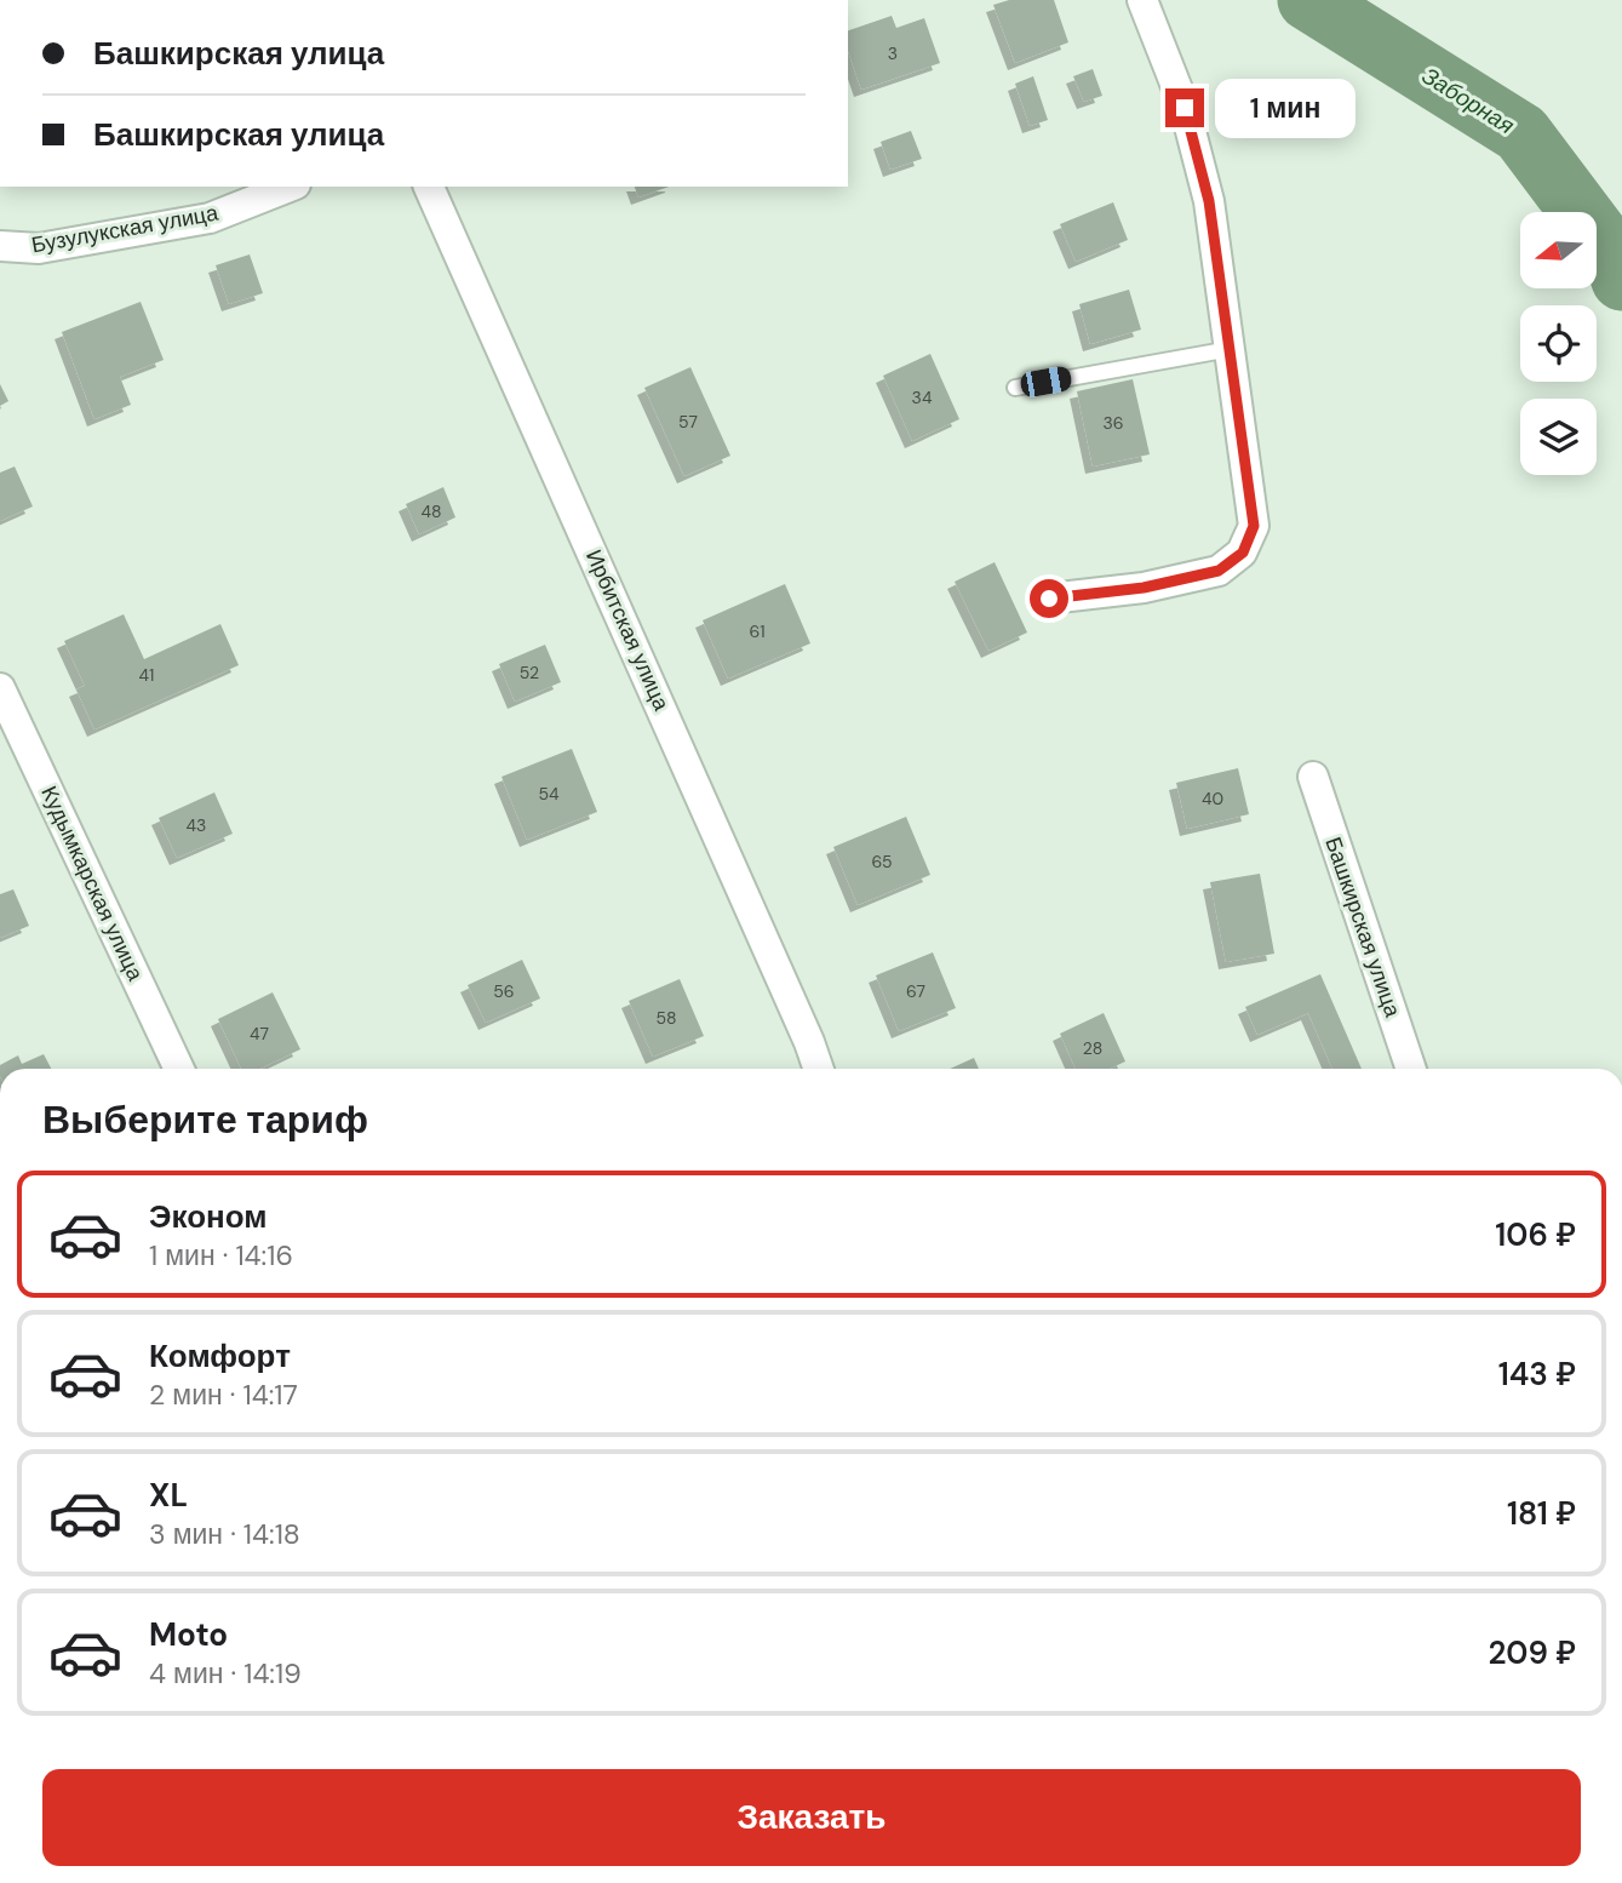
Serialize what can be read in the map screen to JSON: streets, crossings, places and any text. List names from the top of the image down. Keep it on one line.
{"streets":{"street":["Бузулукская улица","Ирбитская улица","Кудымкарская улица","Башкирская улица"]},"water":["Заборная"],"house_numbers":["3","34","57","36","48","61","52","41","54","40","43","65","56","67","58","47","28"],"north":"left","page":{"banner":["Башкирская улица","Башкирская улица"],"bubble":"1 мин","heading":"Выберите тариф","list":[{"name":"Эконом","note":"1 мин · 14:16","value":"106 ₽"},{"name":"Комфорт","note":"2 мин · 14:17","value":"143 ₽"},{"name":"XL","note":"3 мин · 14:18","value":"181 ₽"},{"name":"Moto","note":"4 мин · 14:19","value":"209 ₽"}],"buttons":"Заказать"}}
